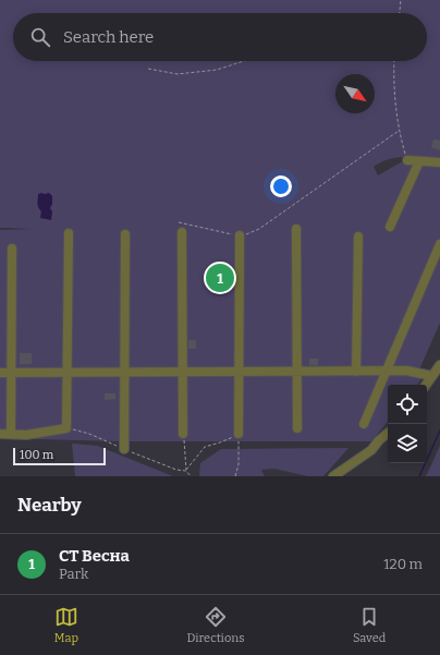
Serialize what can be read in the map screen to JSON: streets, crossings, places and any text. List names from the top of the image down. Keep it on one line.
{"scale_bar":"100 m","north":"bottom right","page":{"search":"Search here","pins":"1","scale":"100 m","heading":"Nearby","list":[{"mark":"1","name":"СТ Весна","note":"Park","value":"120 m"}],"nav":["Map","Directions","Saved"]}}
